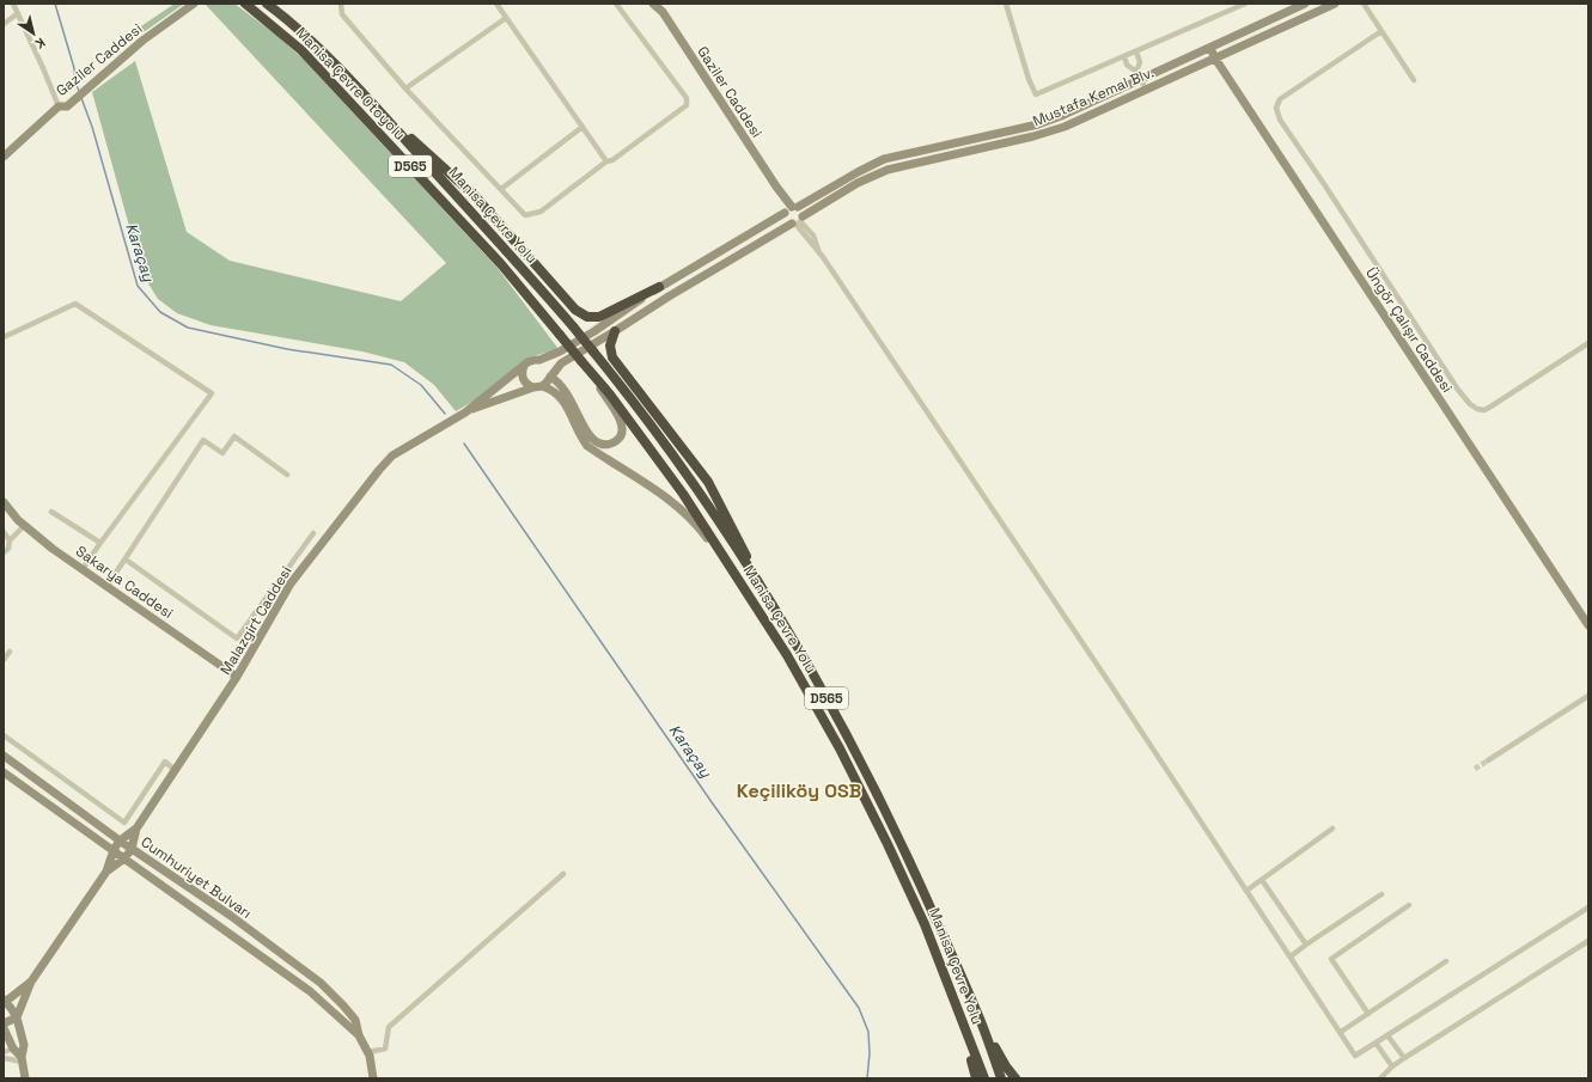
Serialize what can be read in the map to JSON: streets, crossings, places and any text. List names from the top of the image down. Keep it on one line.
{"streets":{"highway":["Manisa Çevre Otoyolu","D565","Manisa Çevre Yolu"],"street":["Gaziler Caddesi","Mustafa Kemal Blv.","Üngör Çalışır Caddesi","Sakarya Caddesi","Malazgirt Caddesi","Cumhuriyet Bulvarı"]},"crossings":[["Gaziler Caddesi","Mustafa Kemal Blv."],["Manisa Çevre Otoyolu","Manisa Çevre Yolu"],["Mustafa Kemal Blv.","Üngör Çalışır Caddesi"],["Sakarya Caddesi","Malazgirt Caddesi"]],"districts":["Keçiliköy OSB"],"water":["Karaçay"],"north":"bottom right"}
